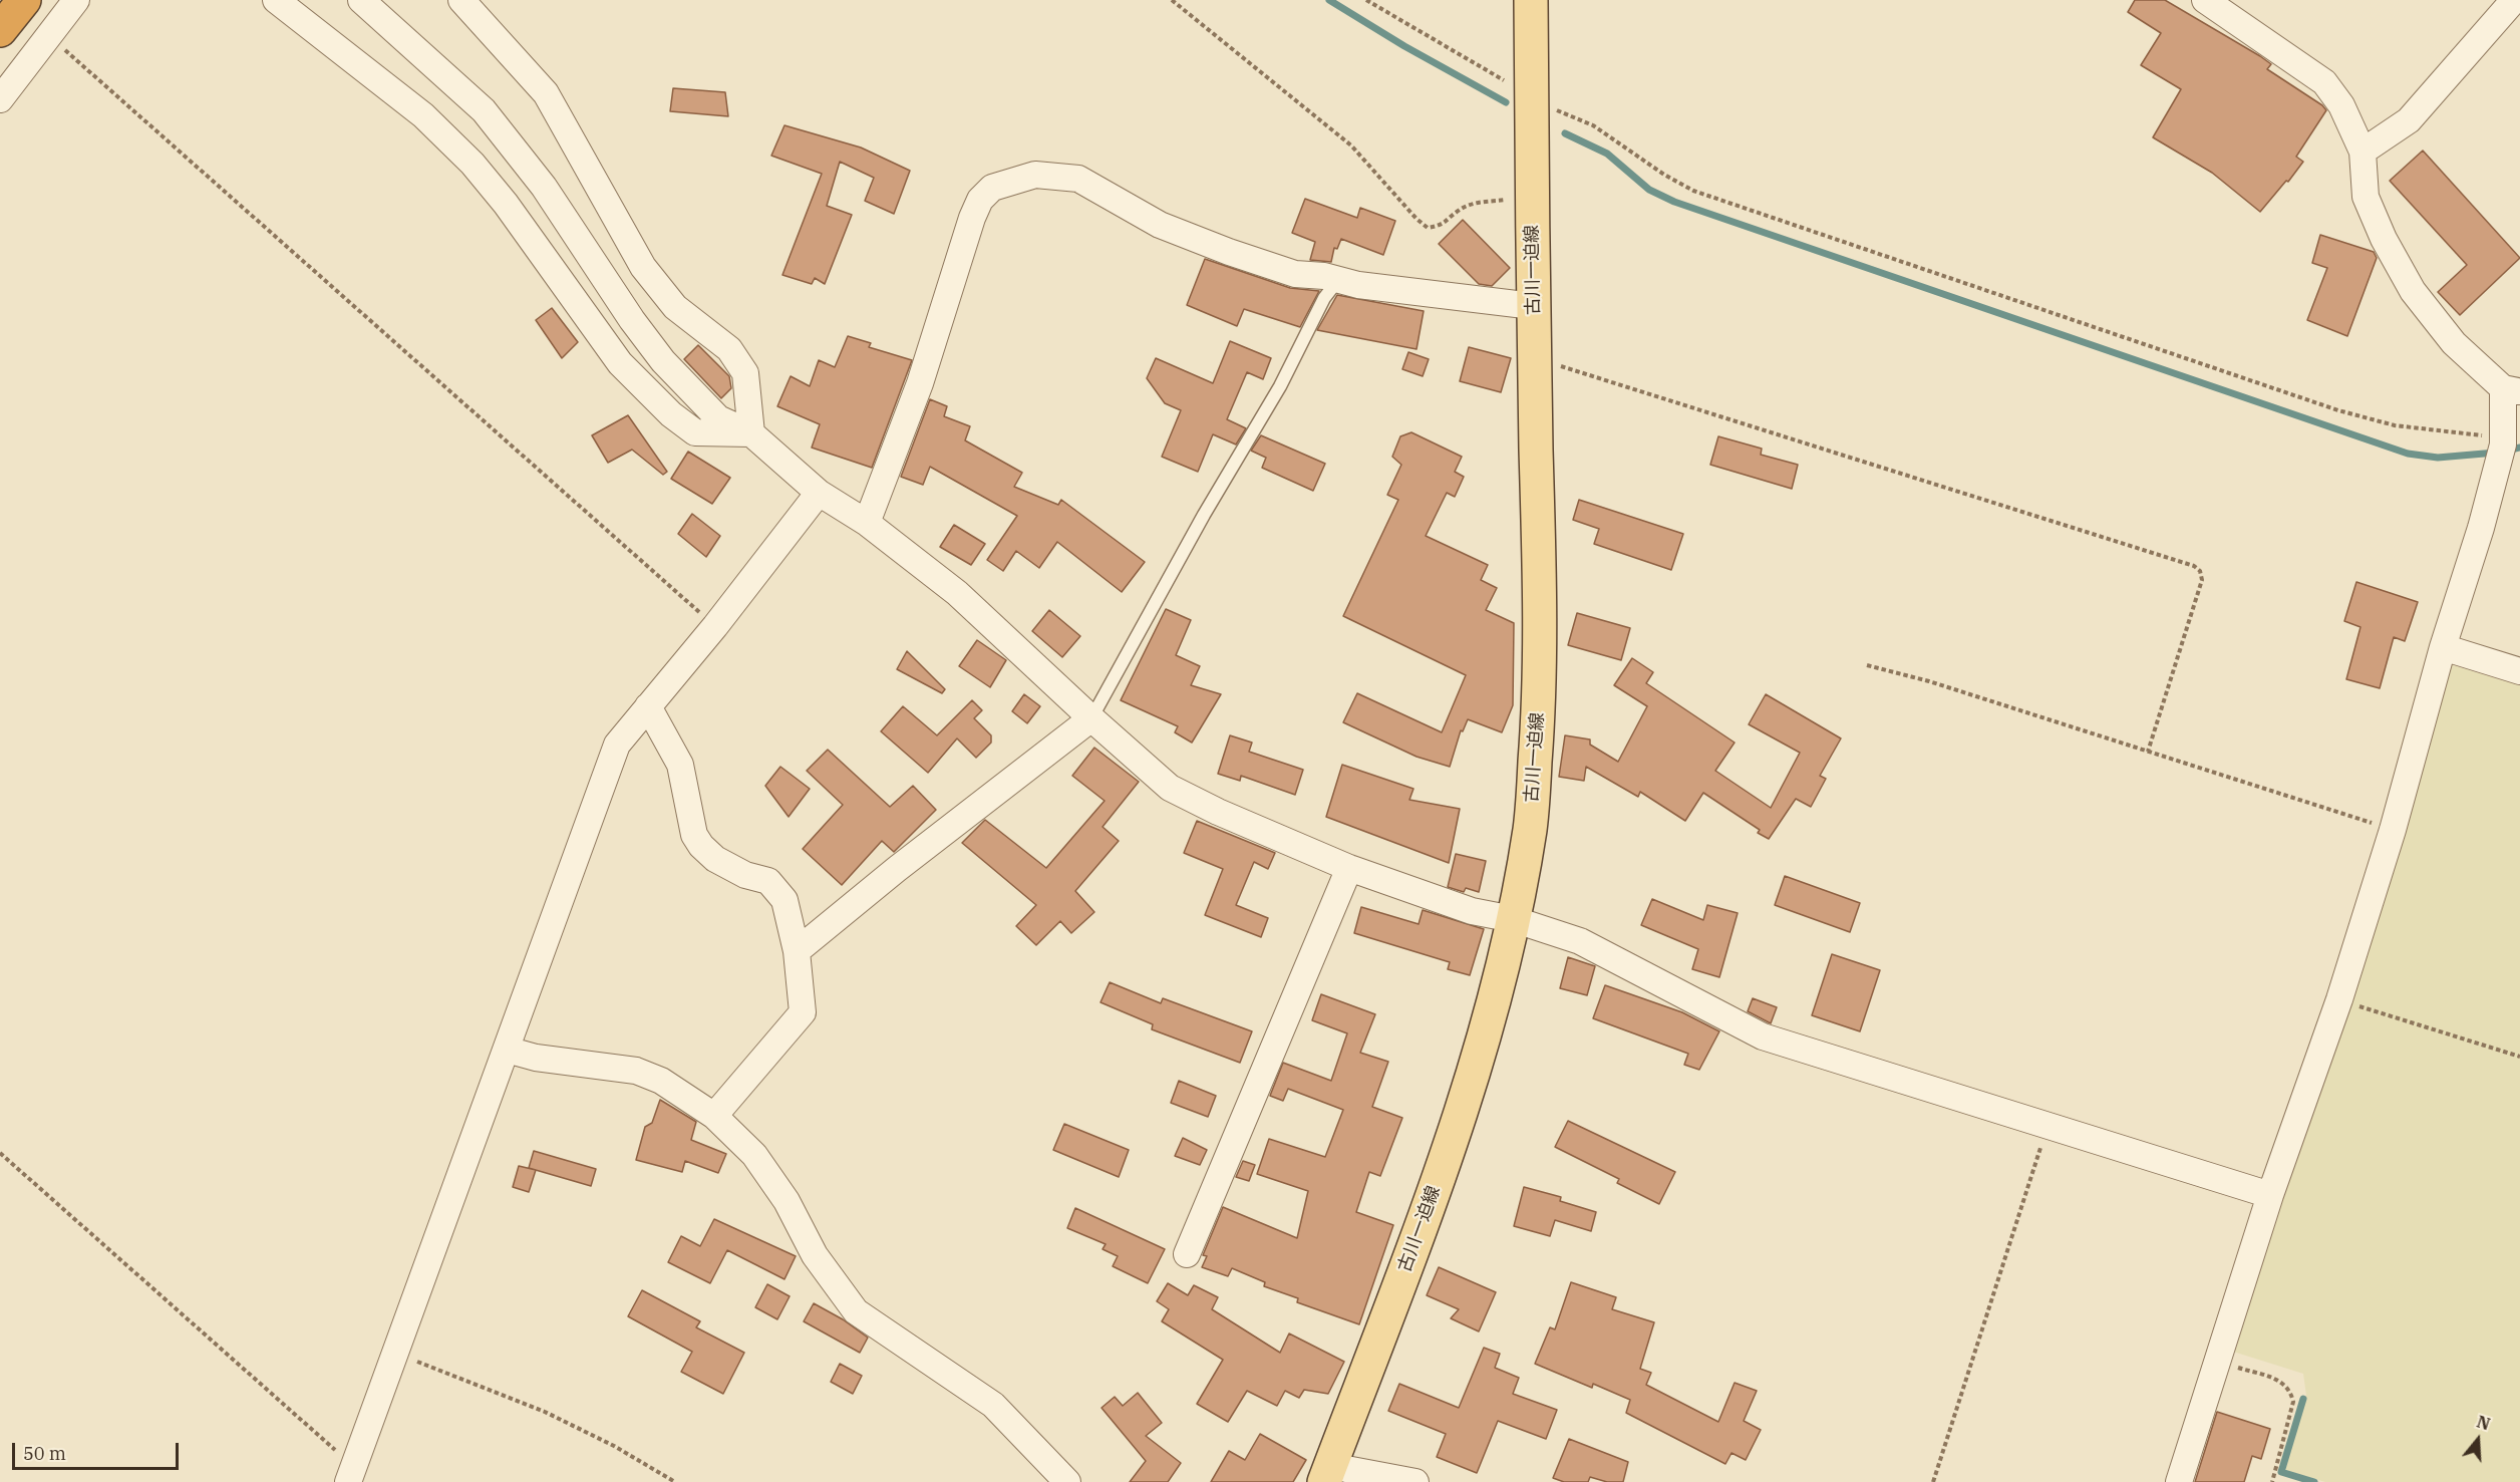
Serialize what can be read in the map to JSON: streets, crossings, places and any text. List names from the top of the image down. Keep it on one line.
{"streets":{"main road":["古川一迫線"]},"scale_bar":"50 m","north":"top"}
